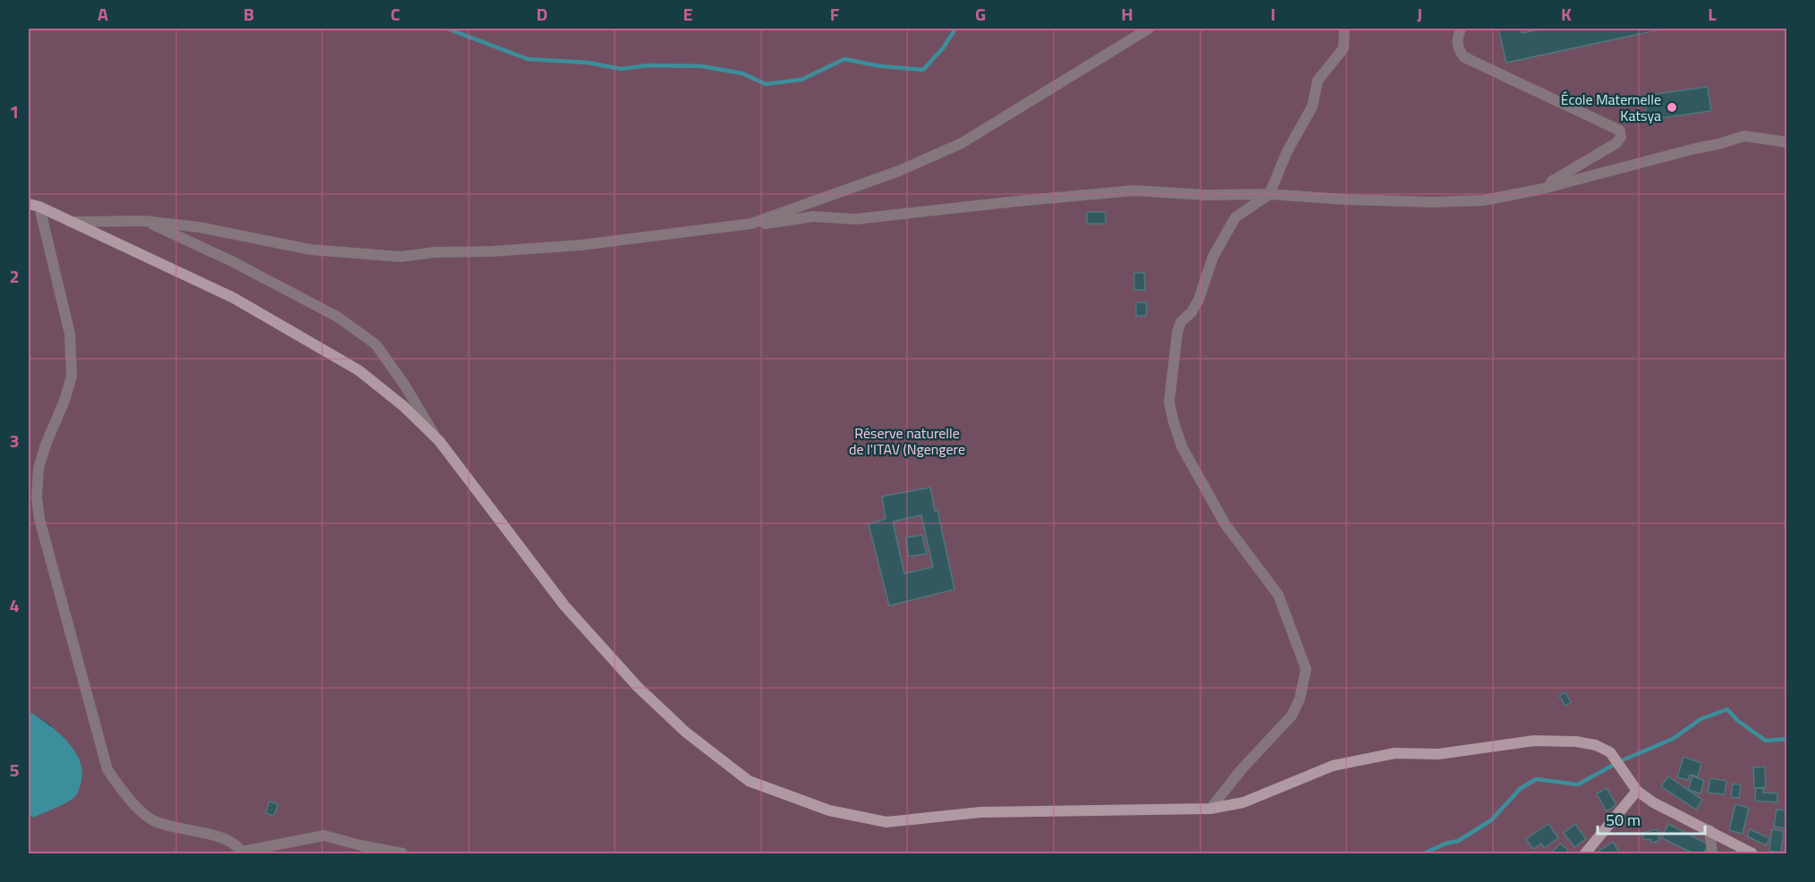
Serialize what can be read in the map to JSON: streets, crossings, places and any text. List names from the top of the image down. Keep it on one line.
{"parks":["Réserve naturelle de l'ITAV (Ngengere"],"places":["École Maternelle Katsya"],"scale_bar":"50 m","grid":{"columns":["A","B","C","D","E","F","G","H","I","J","K","L"],"rows":["1","2","3","4","5"]}}
